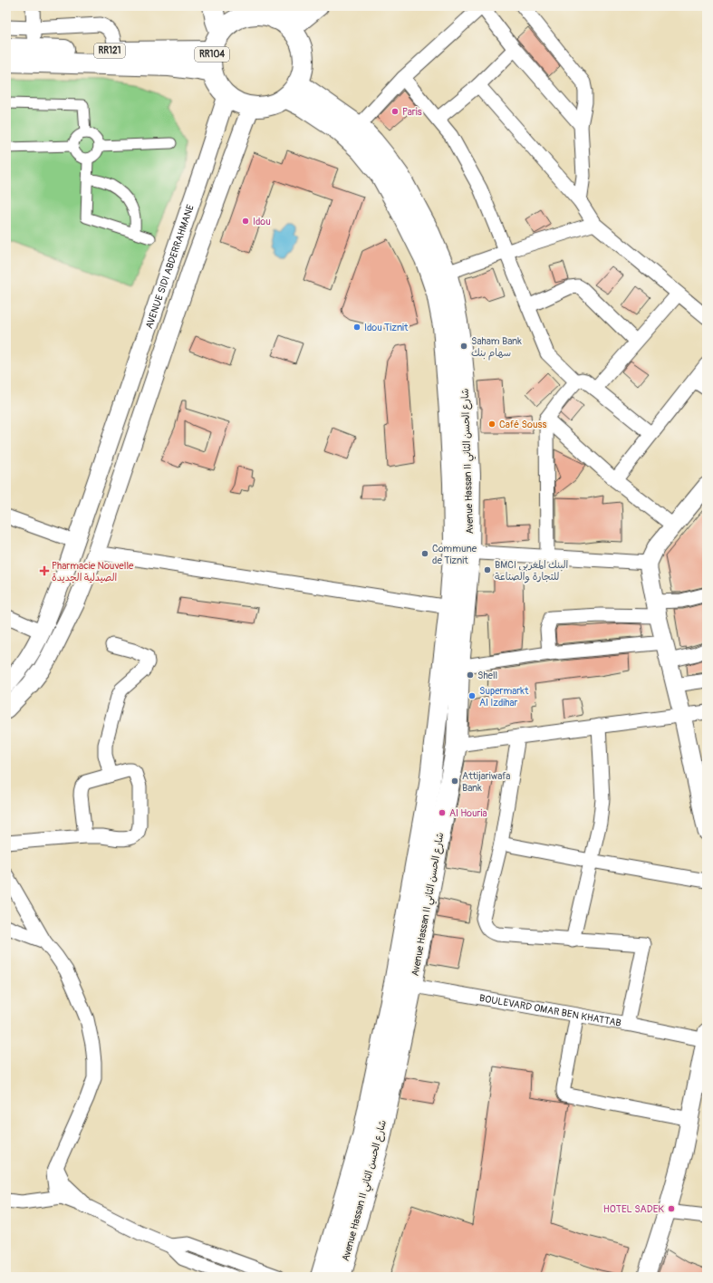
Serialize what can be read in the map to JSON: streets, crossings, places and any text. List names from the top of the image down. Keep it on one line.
{"streets":{"main road":["RR121","RR104","Avenue Hassan II شارع الحسن الثاني"],"street":["AVENUE SIDI ABDERRAHMANE","BOULEVARD OMAR BEN KHATTAB"]},"crossings":[["RR121","RR104"],["RR121","AVENUE SIDI ABDERRAHMANE"],["RR121","Avenue Hassan II شارع الحسن الثاني"],["RR104","AVENUE SIDI ABDERRAHMANE"],["RR104","Avenue Hassan II شارع الحسن الثاني"],["AVENUE SIDI ABDERRAHMANE","Avenue Hassan II شارع الحسن الثاني"],["Avenue Hassan II شارع الحسن الثاني","BOULEVARD OMAR BEN KHATTAB"]],"places":{"other":["Paris","Idou","Idou Tiznit","Saham Bank سهام بنك","Café Souss","Commune de Tiznit","BMCI البنك المغربي للتجارة والصناعة","Shell","Supermarkt Al Izdihar","Attijariwafa Bank","Al Houria","HOTEL SADEK"],"health":["Pharmacie Nouvelle الصيدلية الجديدة"]}}
